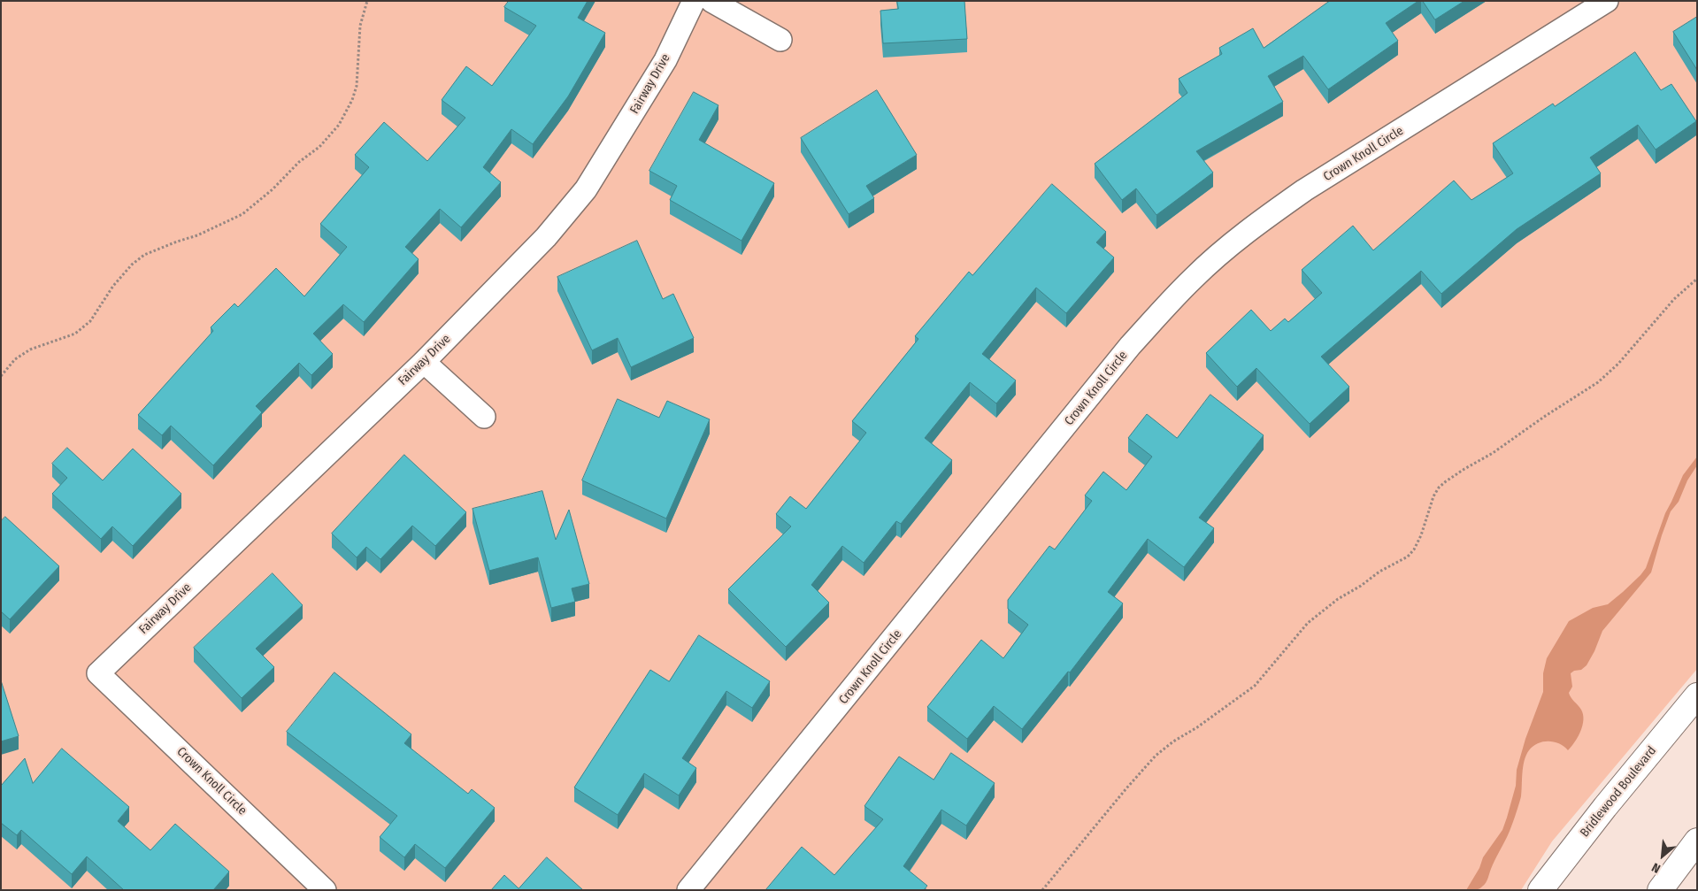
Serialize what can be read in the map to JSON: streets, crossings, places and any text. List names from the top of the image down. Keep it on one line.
{"streets":{"main road":["Bridlewood Boulevard"],"street":["Fairway Drive","Crown Knoll Circle"]},"crossings":[["Fairway Drive","Crown Knoll Circle"]],"north":"bottom left"}
